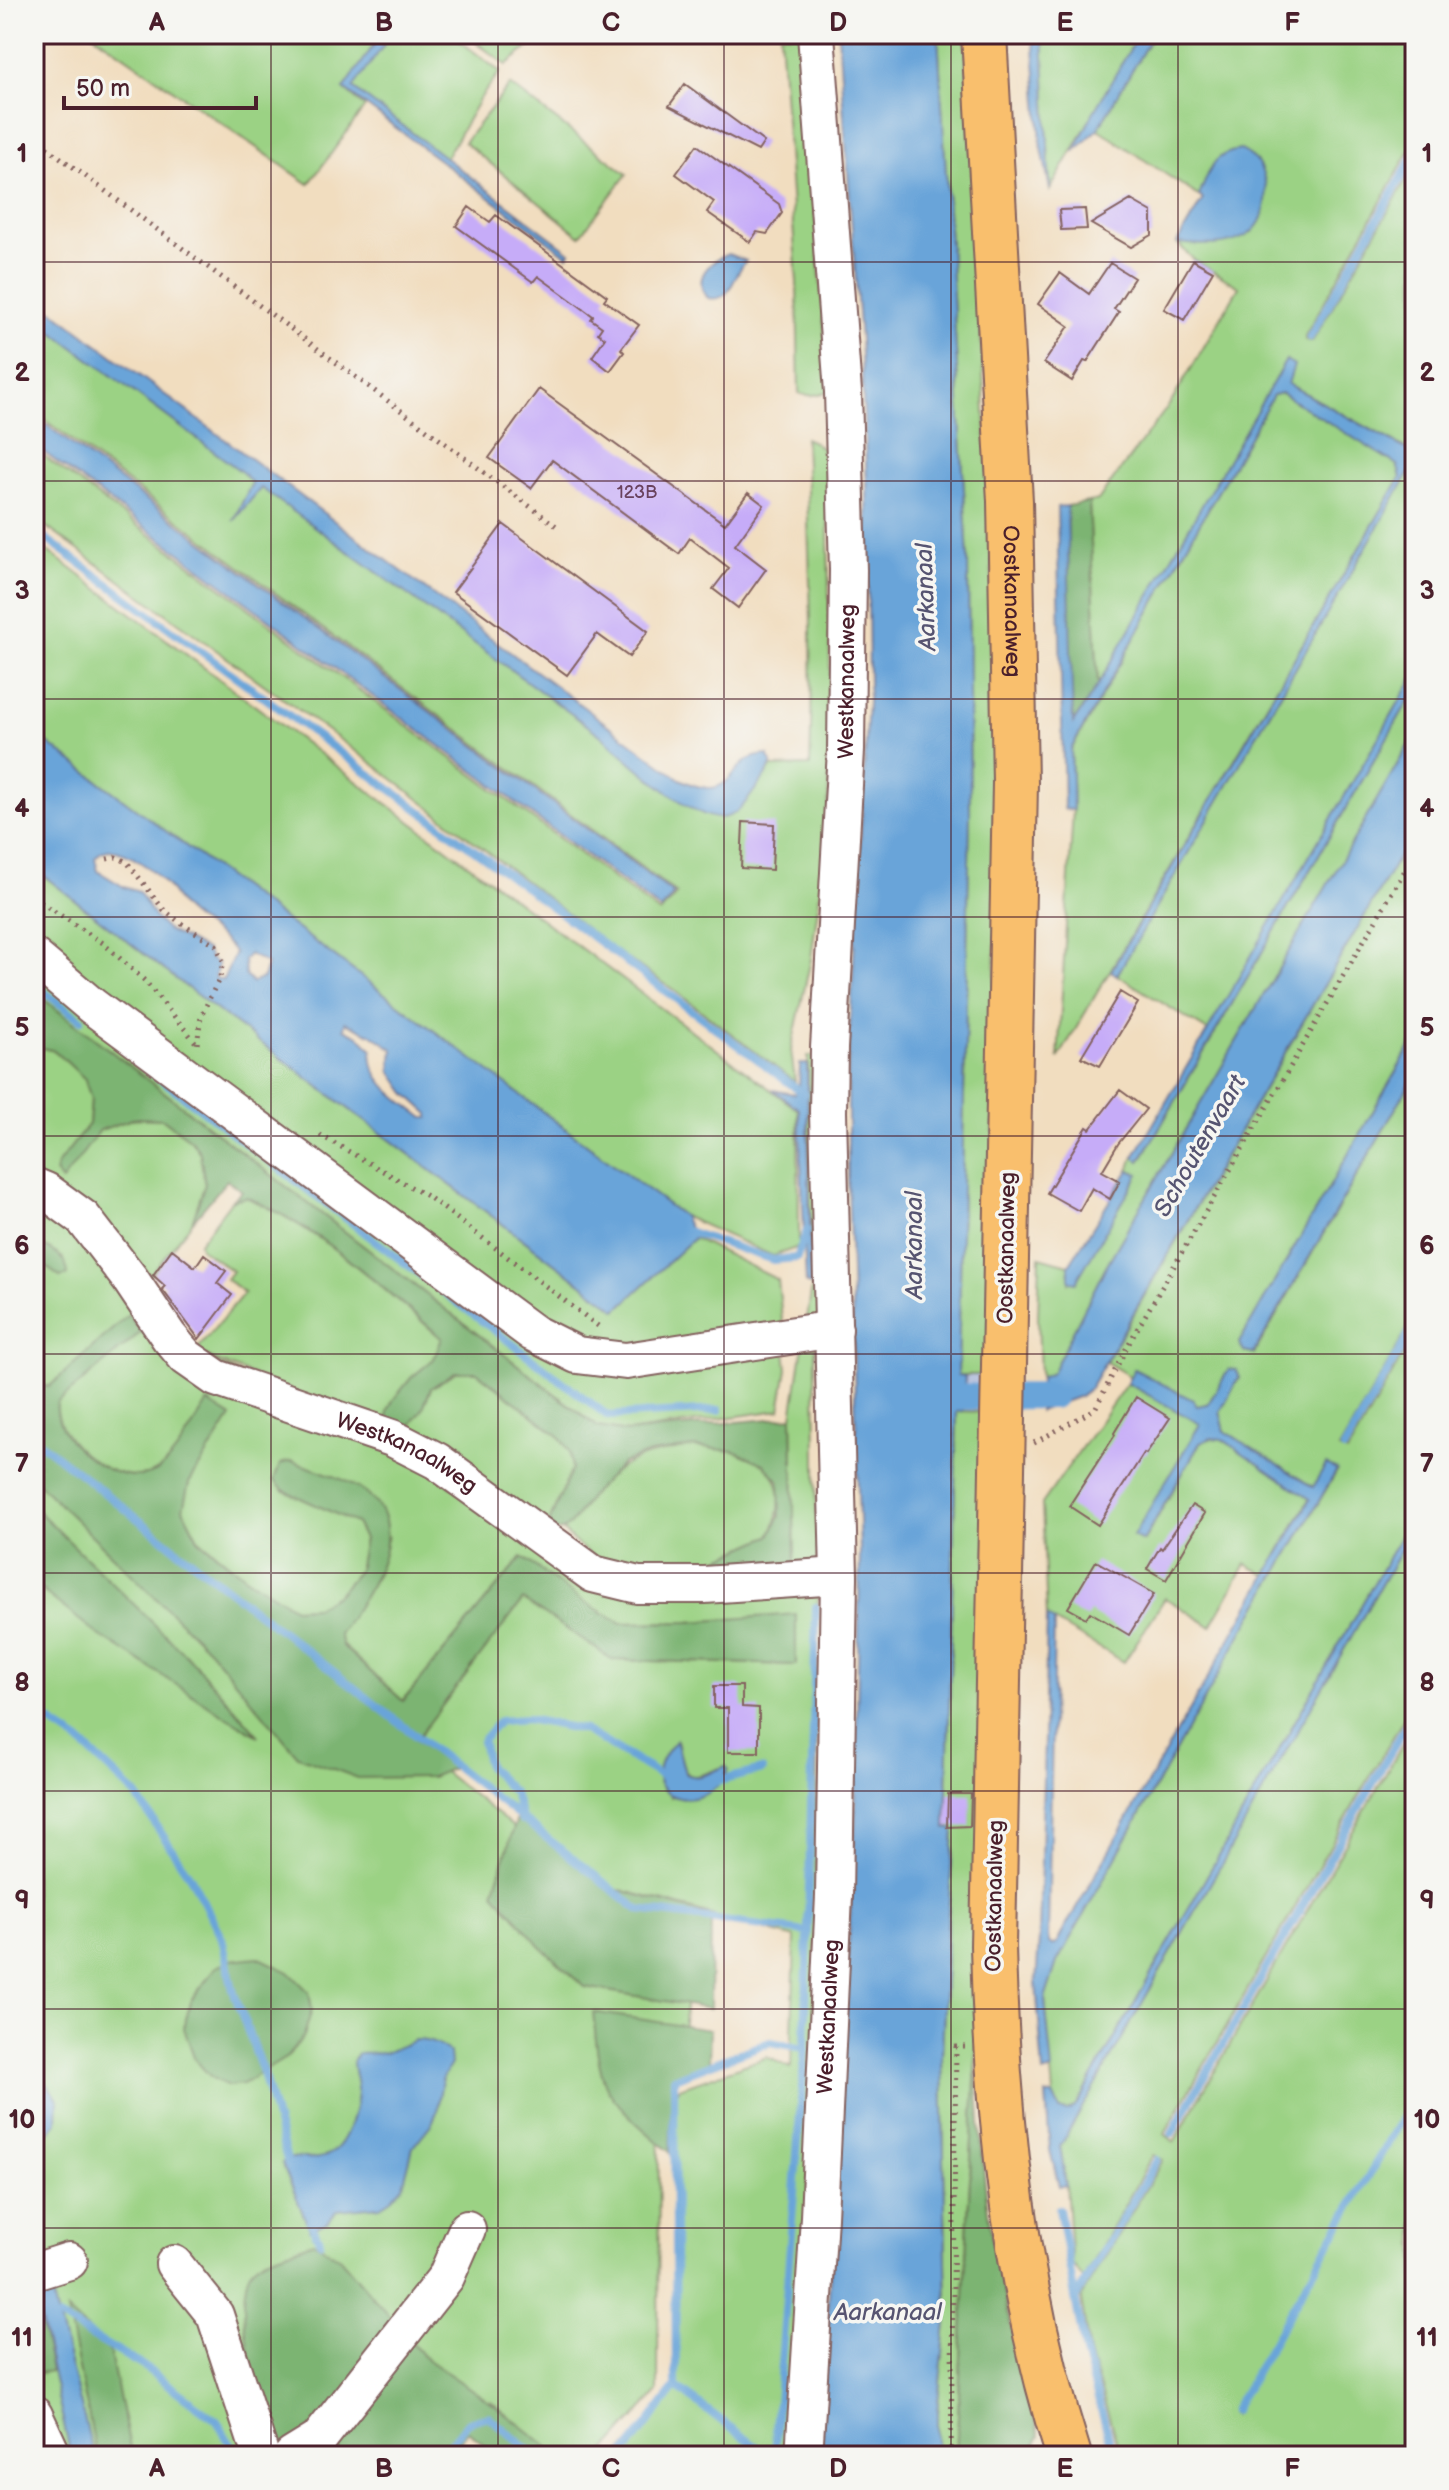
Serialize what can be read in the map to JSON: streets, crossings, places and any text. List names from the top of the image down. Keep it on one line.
{"streets":{"main road":["Oostkanaalweg"],"street":["Westkanaalweg"]},"water":["Aarkanaal","Schoutenvaart"],"house_numbers":["123B"],"scale_bar":"50 m","grid":{"columns":["A","B","C","D","E","F"],"rows":["1","2","3","4","5","6","7","8","9","10","11"]}}
